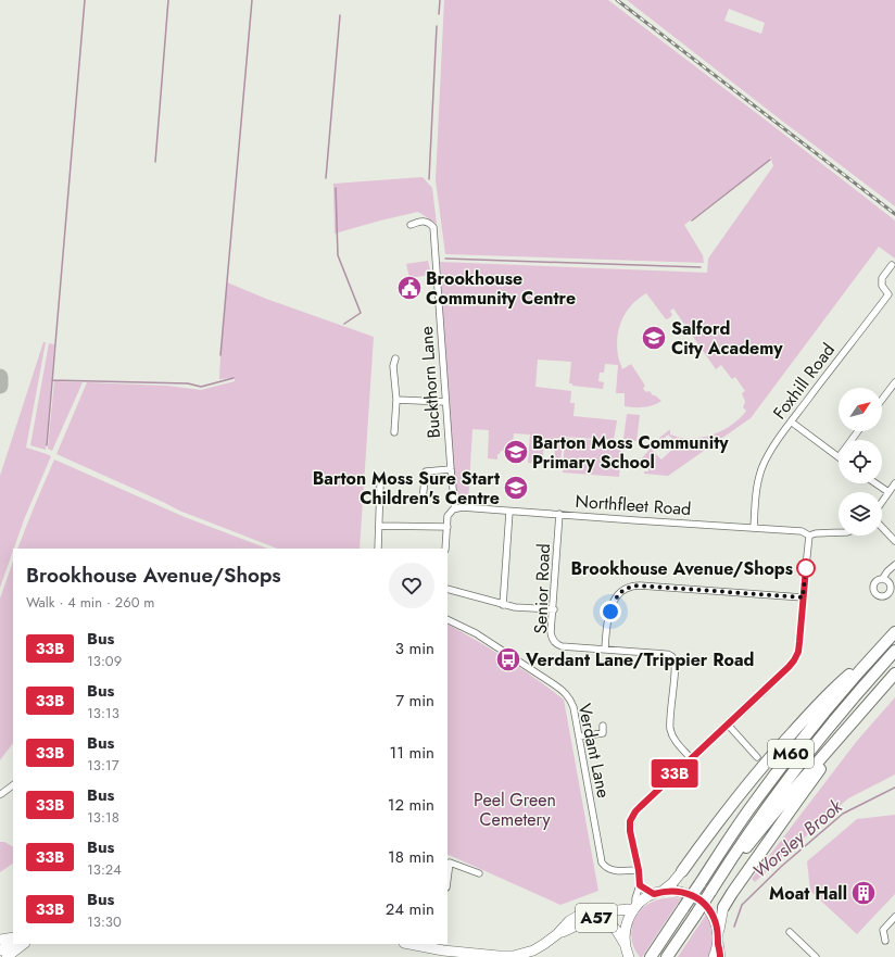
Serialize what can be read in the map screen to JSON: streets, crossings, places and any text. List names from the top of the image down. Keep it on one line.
{"streets":{"highway":["M60","A57"],"street":["Foxhill Road","Buckthorn Lane","Northfleet Road","Senior Road","Verdant Lane"]},"crossings":[["Foxhill Road","Northfleet Road"],["Buckthorn Lane","Northfleet Road"],["Northfleet Road","Senior Road"]],"water":["Worsley Brook"],"parks":["Peel Green Cemetery"],"places":{"public building":["Brookhouse Community Centre"],"school or university":["Salford City Academy","Barton Moss Community Primary School","Barton Moss Sure Start Children's Centre"],"other":["Brookhouse Avenue/Shops"],"bus stop":["Verdant Lane/Trippier Road"],"building":["Moat Hall"]},"lines":["bus line 33B"],"north":"top right","page":{"on_map":"33B","heading":["Brookhouse Avenue/Shops","Walk · 4 min · 260 m"],"list":[{"mark":"33B","name":"Bus","note":"13:09","value":"3 min"},{"mark":"33B","name":"Bus","note":"13:13","value":"7 min"},{"mark":"33B","name":"Bus","note":"13:17","value":"11 min"},{"mark":"33B","name":"Bus","note":"13:18","value":"12 min"},{"mark":"33B","name":"Bus","note":"13:24","value":"18 min"},{"mark":"33B","name":"Bus","note":"13:30","value":"24 min"}]}}
